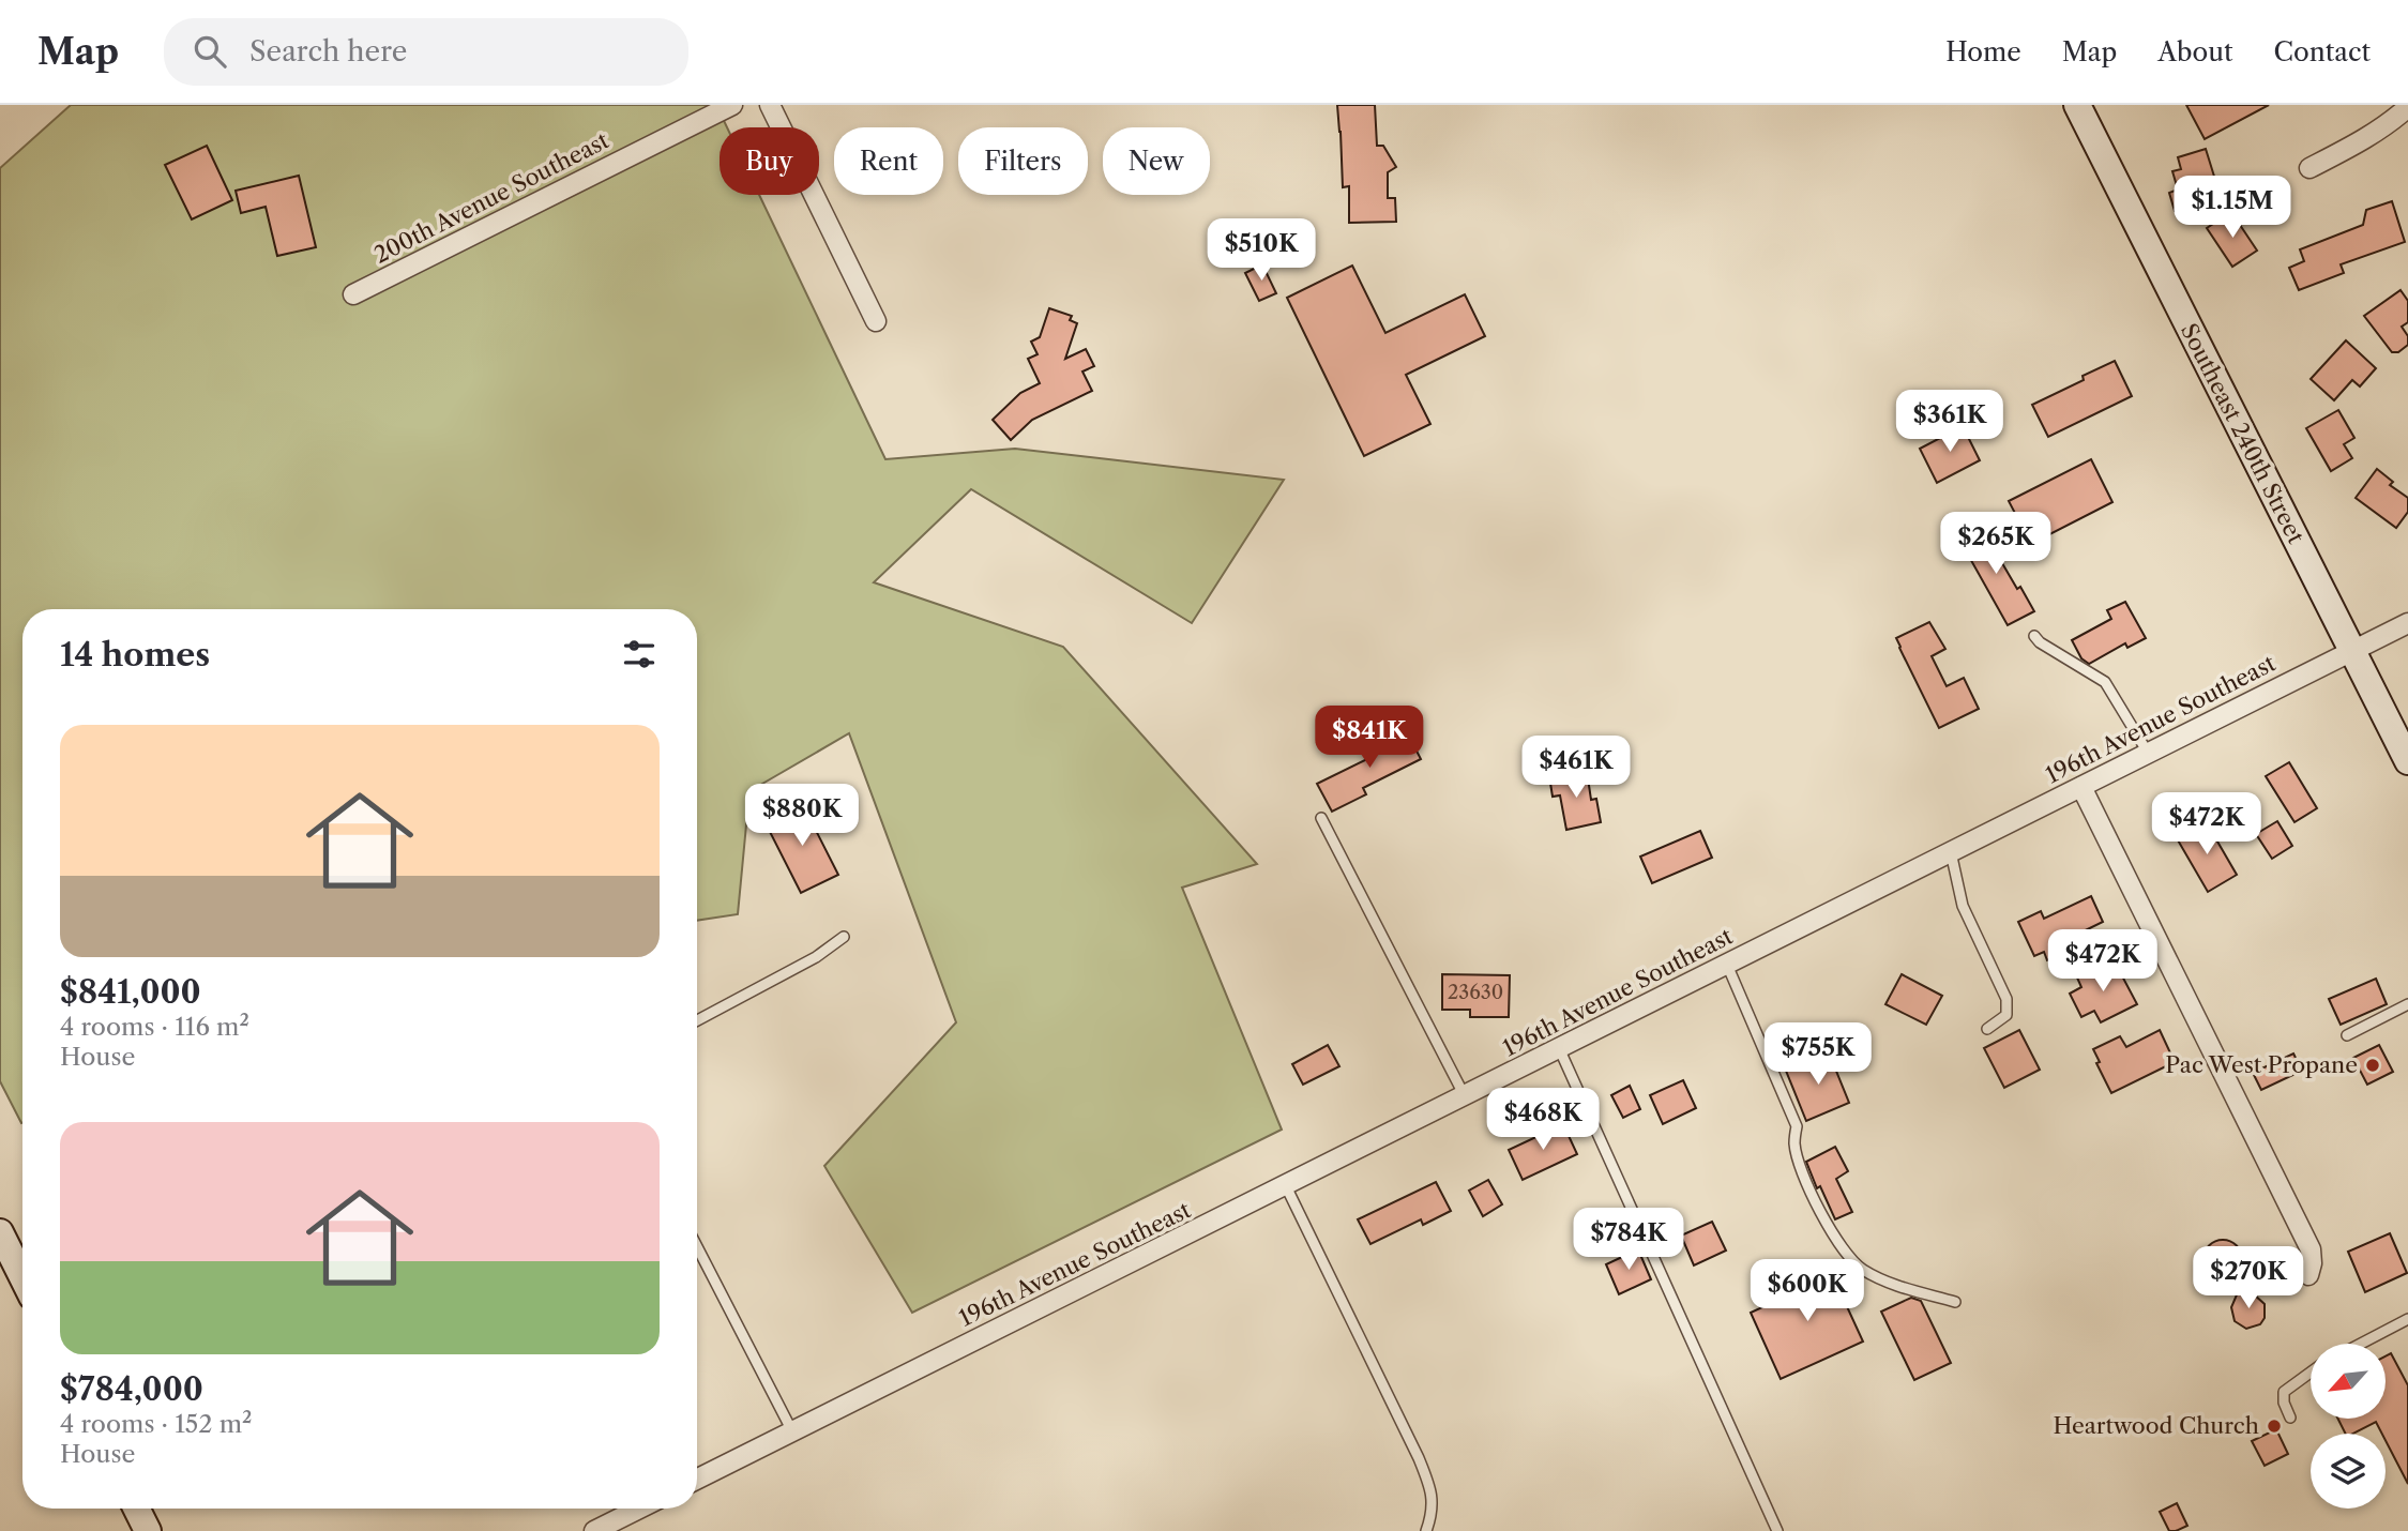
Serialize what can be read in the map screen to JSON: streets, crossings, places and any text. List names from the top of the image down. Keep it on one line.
{"streets":{"main road":["Southeast 240th Street"],"street":["200th Avenue Southeast","196th Avenue Southeast"]},"crossings":[["Southeast 240th Street","196th Avenue Southeast"]],"places":["Pac West Propane","Heartwood Church"],"house_numbers":["23630"],"north":"bottom left","page":{"header":"Map","search":"Search here","nav":["Home","Map","About","Contact"],"chip":["Buy","Rent","Filters","New"],"price":["$1.15M","$510K","$361K","$265K","$841K","$461K","$880K","$472K","$472K","$755K","$468K","$784K","$270K","$600K"],"heading":"14 homes","list":[{"name":"$841,000","note":"4 rooms · 116 m² · House"},{"name":"$784,000","note":"4 rooms · 152 m² · House"}]}}
